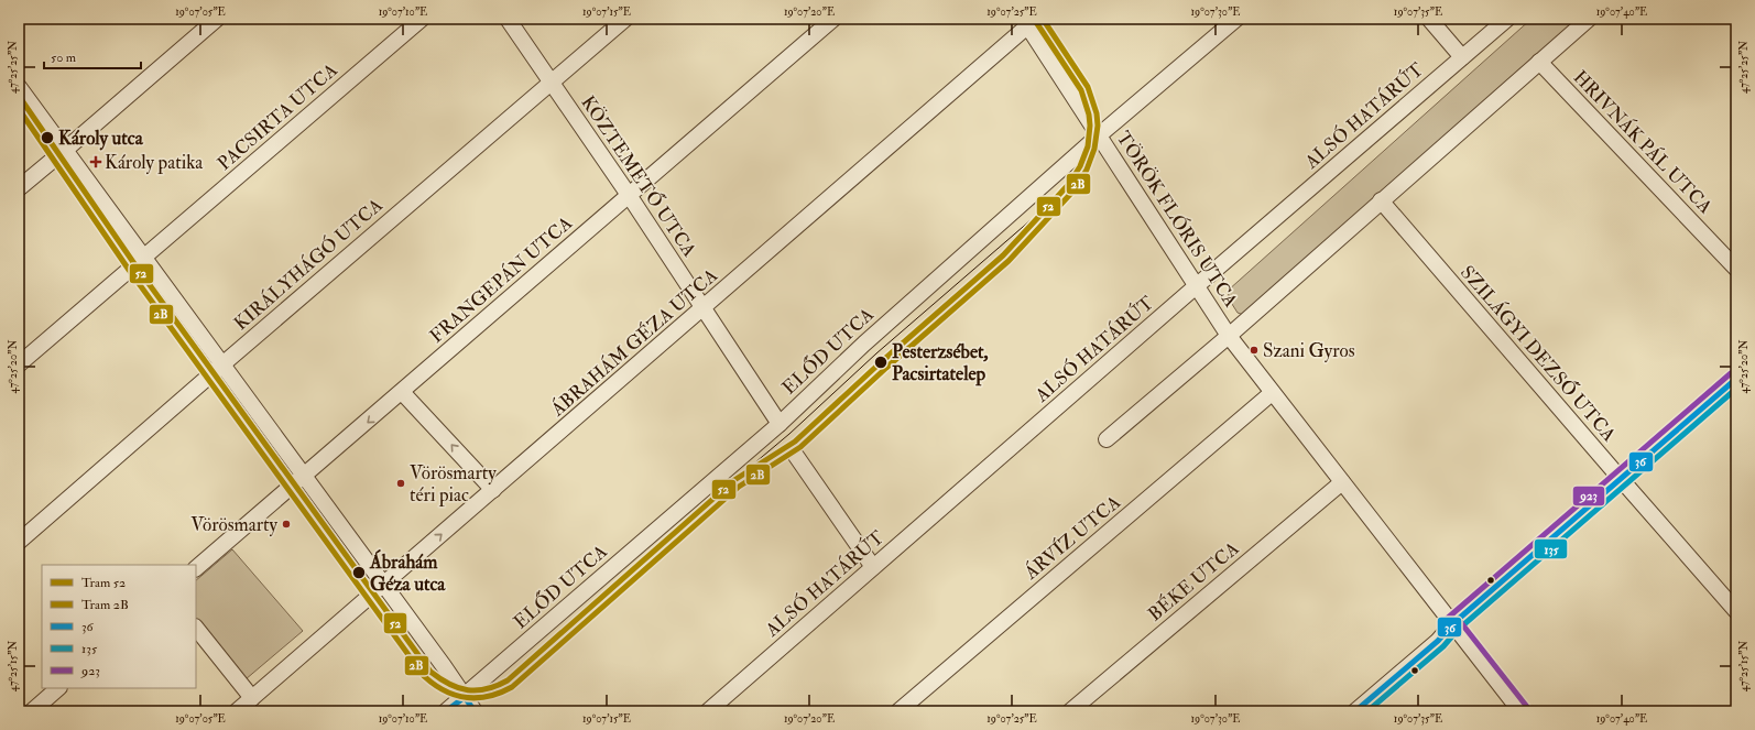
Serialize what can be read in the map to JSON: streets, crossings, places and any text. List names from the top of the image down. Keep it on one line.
{"streets":{"street":["ALSÓ HATÁRÚT","PACSIRTA UTCA","HRIVNÁK PÁL UTCA","KÖZTEMETŐ UTCA","TÖRÖK FLÓRIS UTCA","KIRÁLYHÁGÓ UTCA","FRANGEPÁN UTCA","ÁBRAHÁM GÉZA UTCA","ELŐD UTCA","SZILÁGYI DEZSŐ UTCA","ÁRVÍZ UTCA","BÉKE UTCA"]},"crossings":[["ALSÓ HATÁRÚT","TÖRÖK FLÓRIS UTCA"],["KÖZTEMETŐ UTCA","KIRÁLYHÁGÓ UTCA"],["KÖZTEMETŐ UTCA","FRANGEPÁN UTCA"],["KÖZTEMETŐ UTCA","ÁBRAHÁM GÉZA UTCA"],["KÖZTEMETŐ UTCA","ELŐD UTCA"],["TÖRÖK FLÓRIS UTCA","ÁBRAHÁM GÉZA UTCA"],["TÖRÖK FLÓRIS UTCA","ELŐD UTCA"],["TÖRÖK FLÓRIS UTCA","ÁRVÍZ UTCA"],["TÖRÖK FLÓRIS UTCA","BÉKE UTCA"]],"places":{"other":["Károly utca","Szani Gyros","Pesterzsébet, Pacsirtatelep","Vörösmarty téri piac","Vörösmarty","Ábrahám Géza utca"],"health":["Károly patika"]},"lines":["tram line 52","tram line 2B","transit line 923","transit line 36","transit line 135"],"legend":["Tram 52","Tram 2B","36","135","923"],"scale_bar":"50 m","coordinates":["19°07'05\"E","19°07'10\"E","19°07'15\"E","19°07'20\"E","19°07'25\"E","19°07'30\"E","19°07'35\"E","19°07'40\"E","47°25'25\"N","47°25'20\"N","47°25'15\"N"]}
